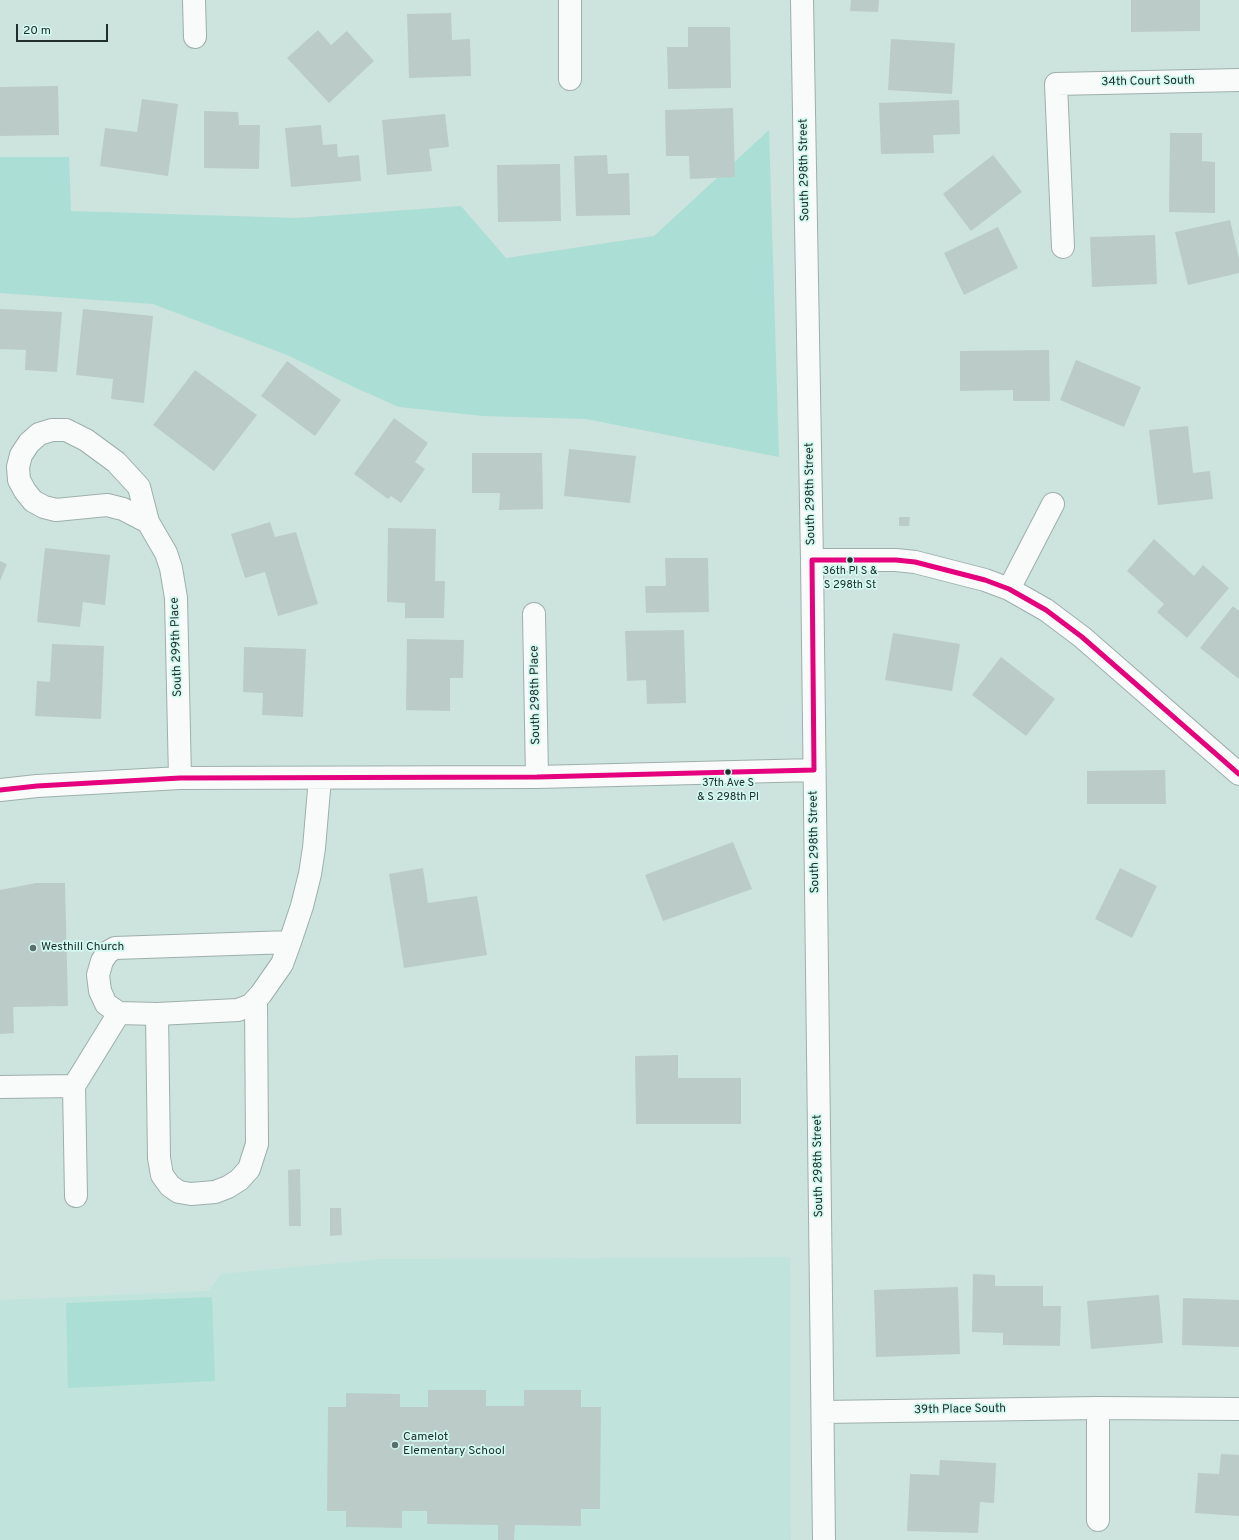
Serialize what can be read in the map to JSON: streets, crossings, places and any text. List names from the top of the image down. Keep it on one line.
{"streets":{"street":["34th Court South","South 298th Street","South 299th Place","South 298th Place","39th Place South"]},"crossings":[["South 298th Street","39th Place South"]],"places":["36th Pl S & S 298th St","37th Ave S & S 298th Pl","Westhill Church","Camelot Elementary School"],"scale_bar":"20 m"}
